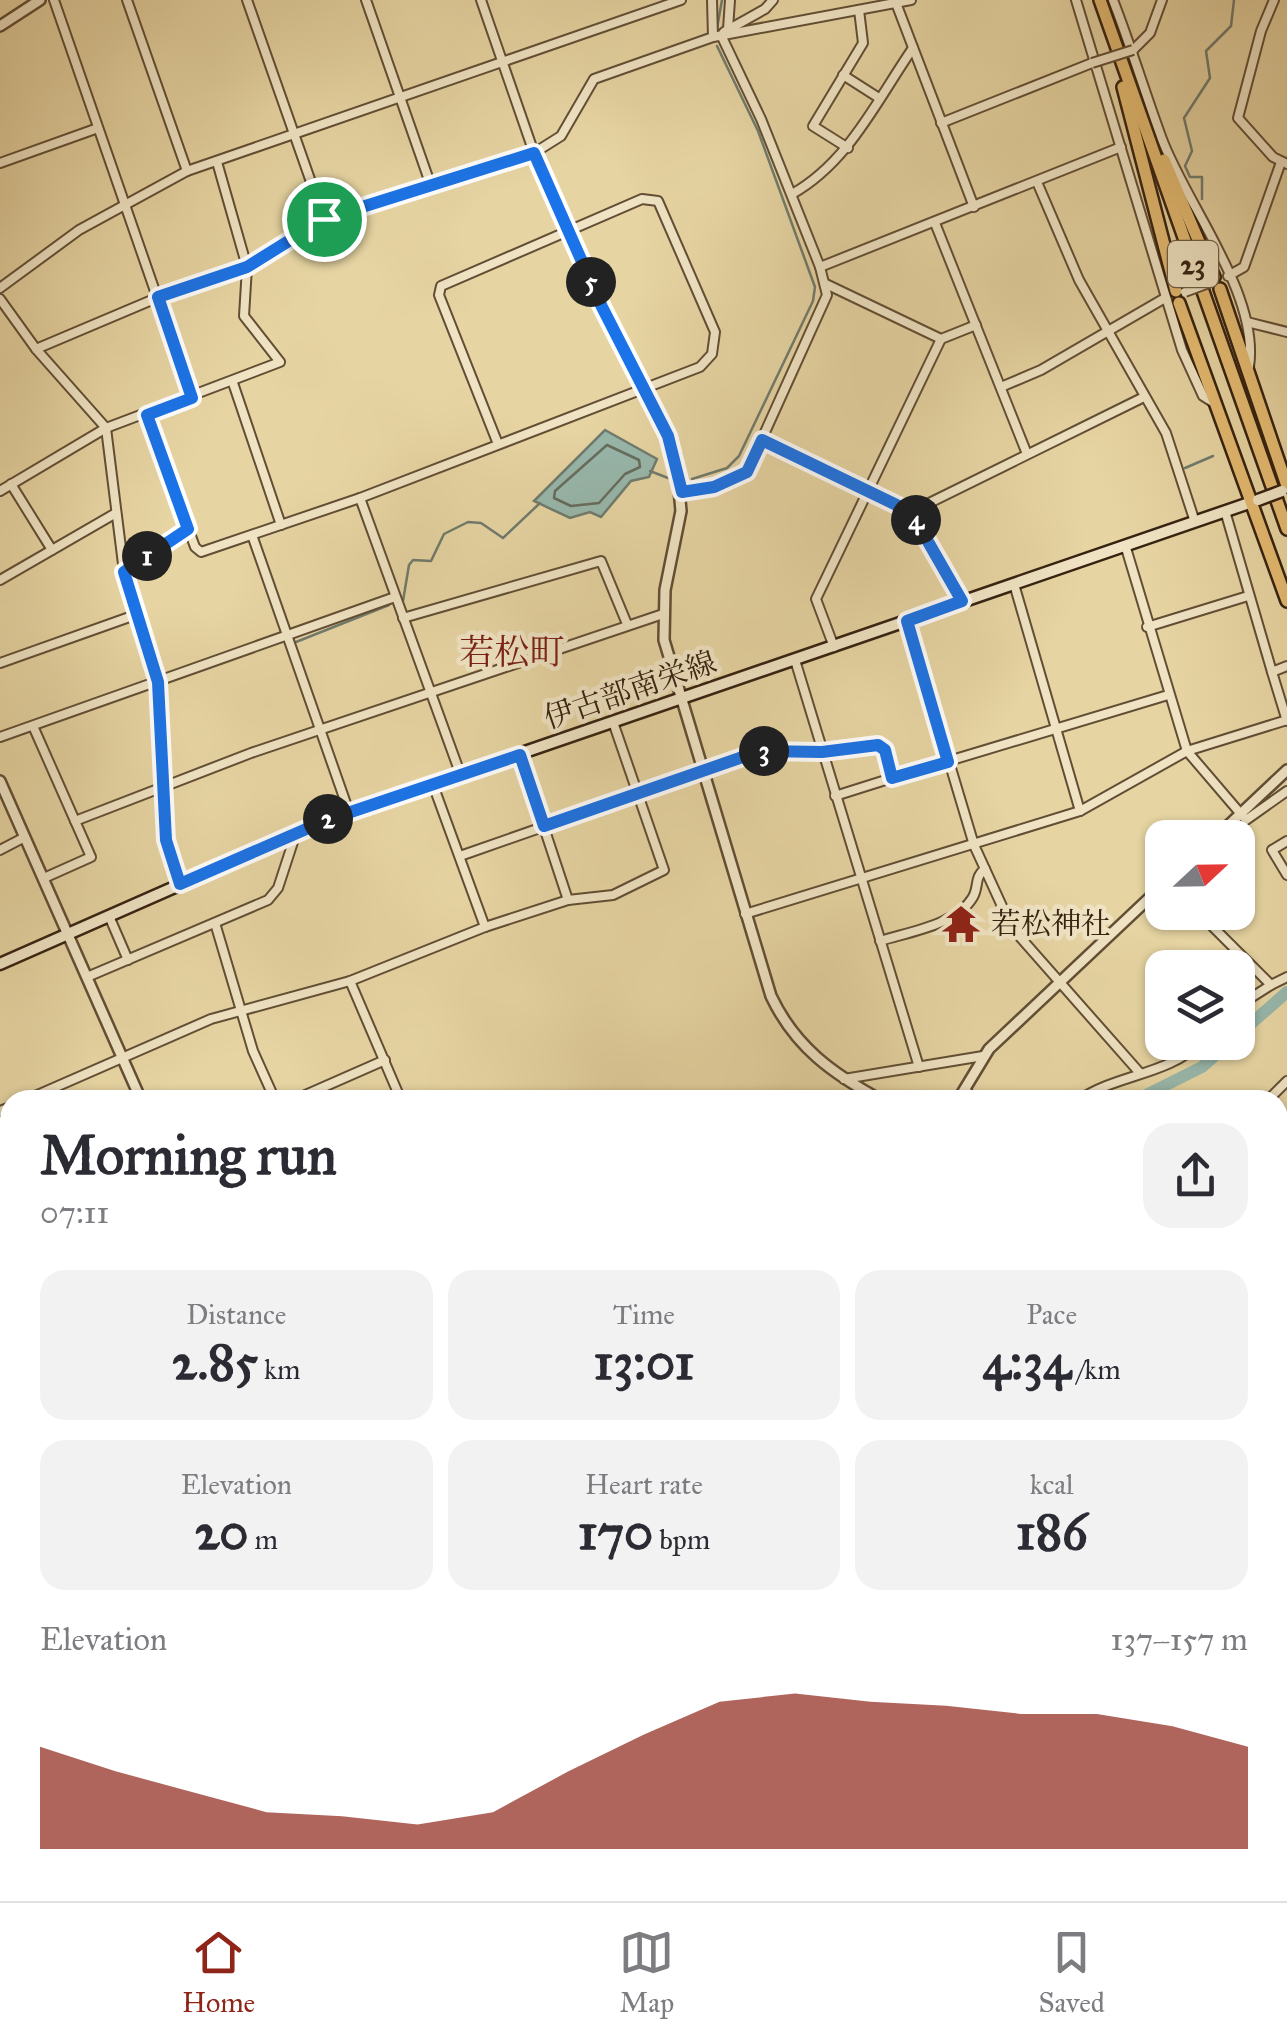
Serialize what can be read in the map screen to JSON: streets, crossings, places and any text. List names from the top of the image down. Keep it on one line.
{"streets":{"highway":["23"],"main road":["伊古部南栄線"]},"crossings":[["23","伊古部南栄線"]],"districts":["若松町"],"places":{"temple":["若松神社"]},"north":"right","page":{"pins":["5","4","1","3","2"],"heading":["Morning run","07:11"],"stats":[["Distance","2.85 km"],["Time","13:01"],["Pace","4:34 /km"],["Elevation","20 m"],["Heart rate","170 bpm"],["kcal","186"]],"chart":["Elevation","137–157 m"],"tabs":["Home","Map","Saved"]}}
